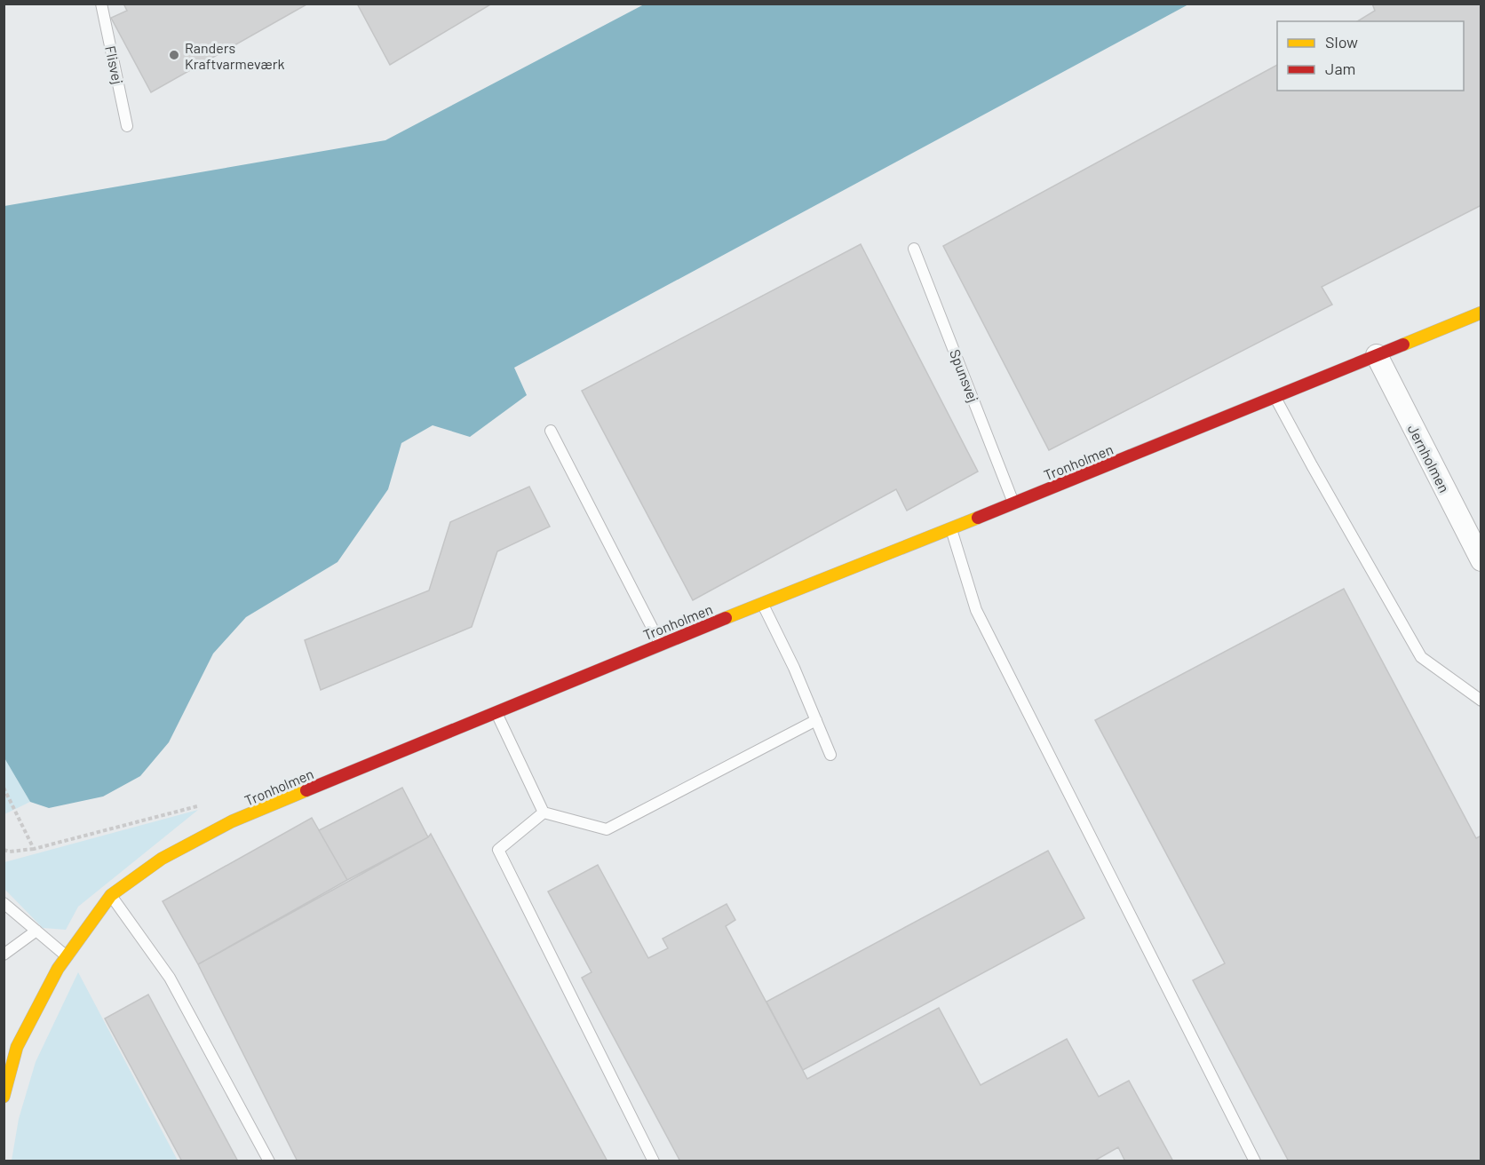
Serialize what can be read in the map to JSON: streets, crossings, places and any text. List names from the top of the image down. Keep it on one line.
{"streets":{"street":["Jernholmen","Tronholmen"],"lane":["Flisvej","Spunsvej"]},"crossings":[["Spunsvej","Tronholmen"],["Jernholmen","Tronholmen"]],"places":["Randers Kraftvarmeværk"],"legend":["Slow","Jam"]}
